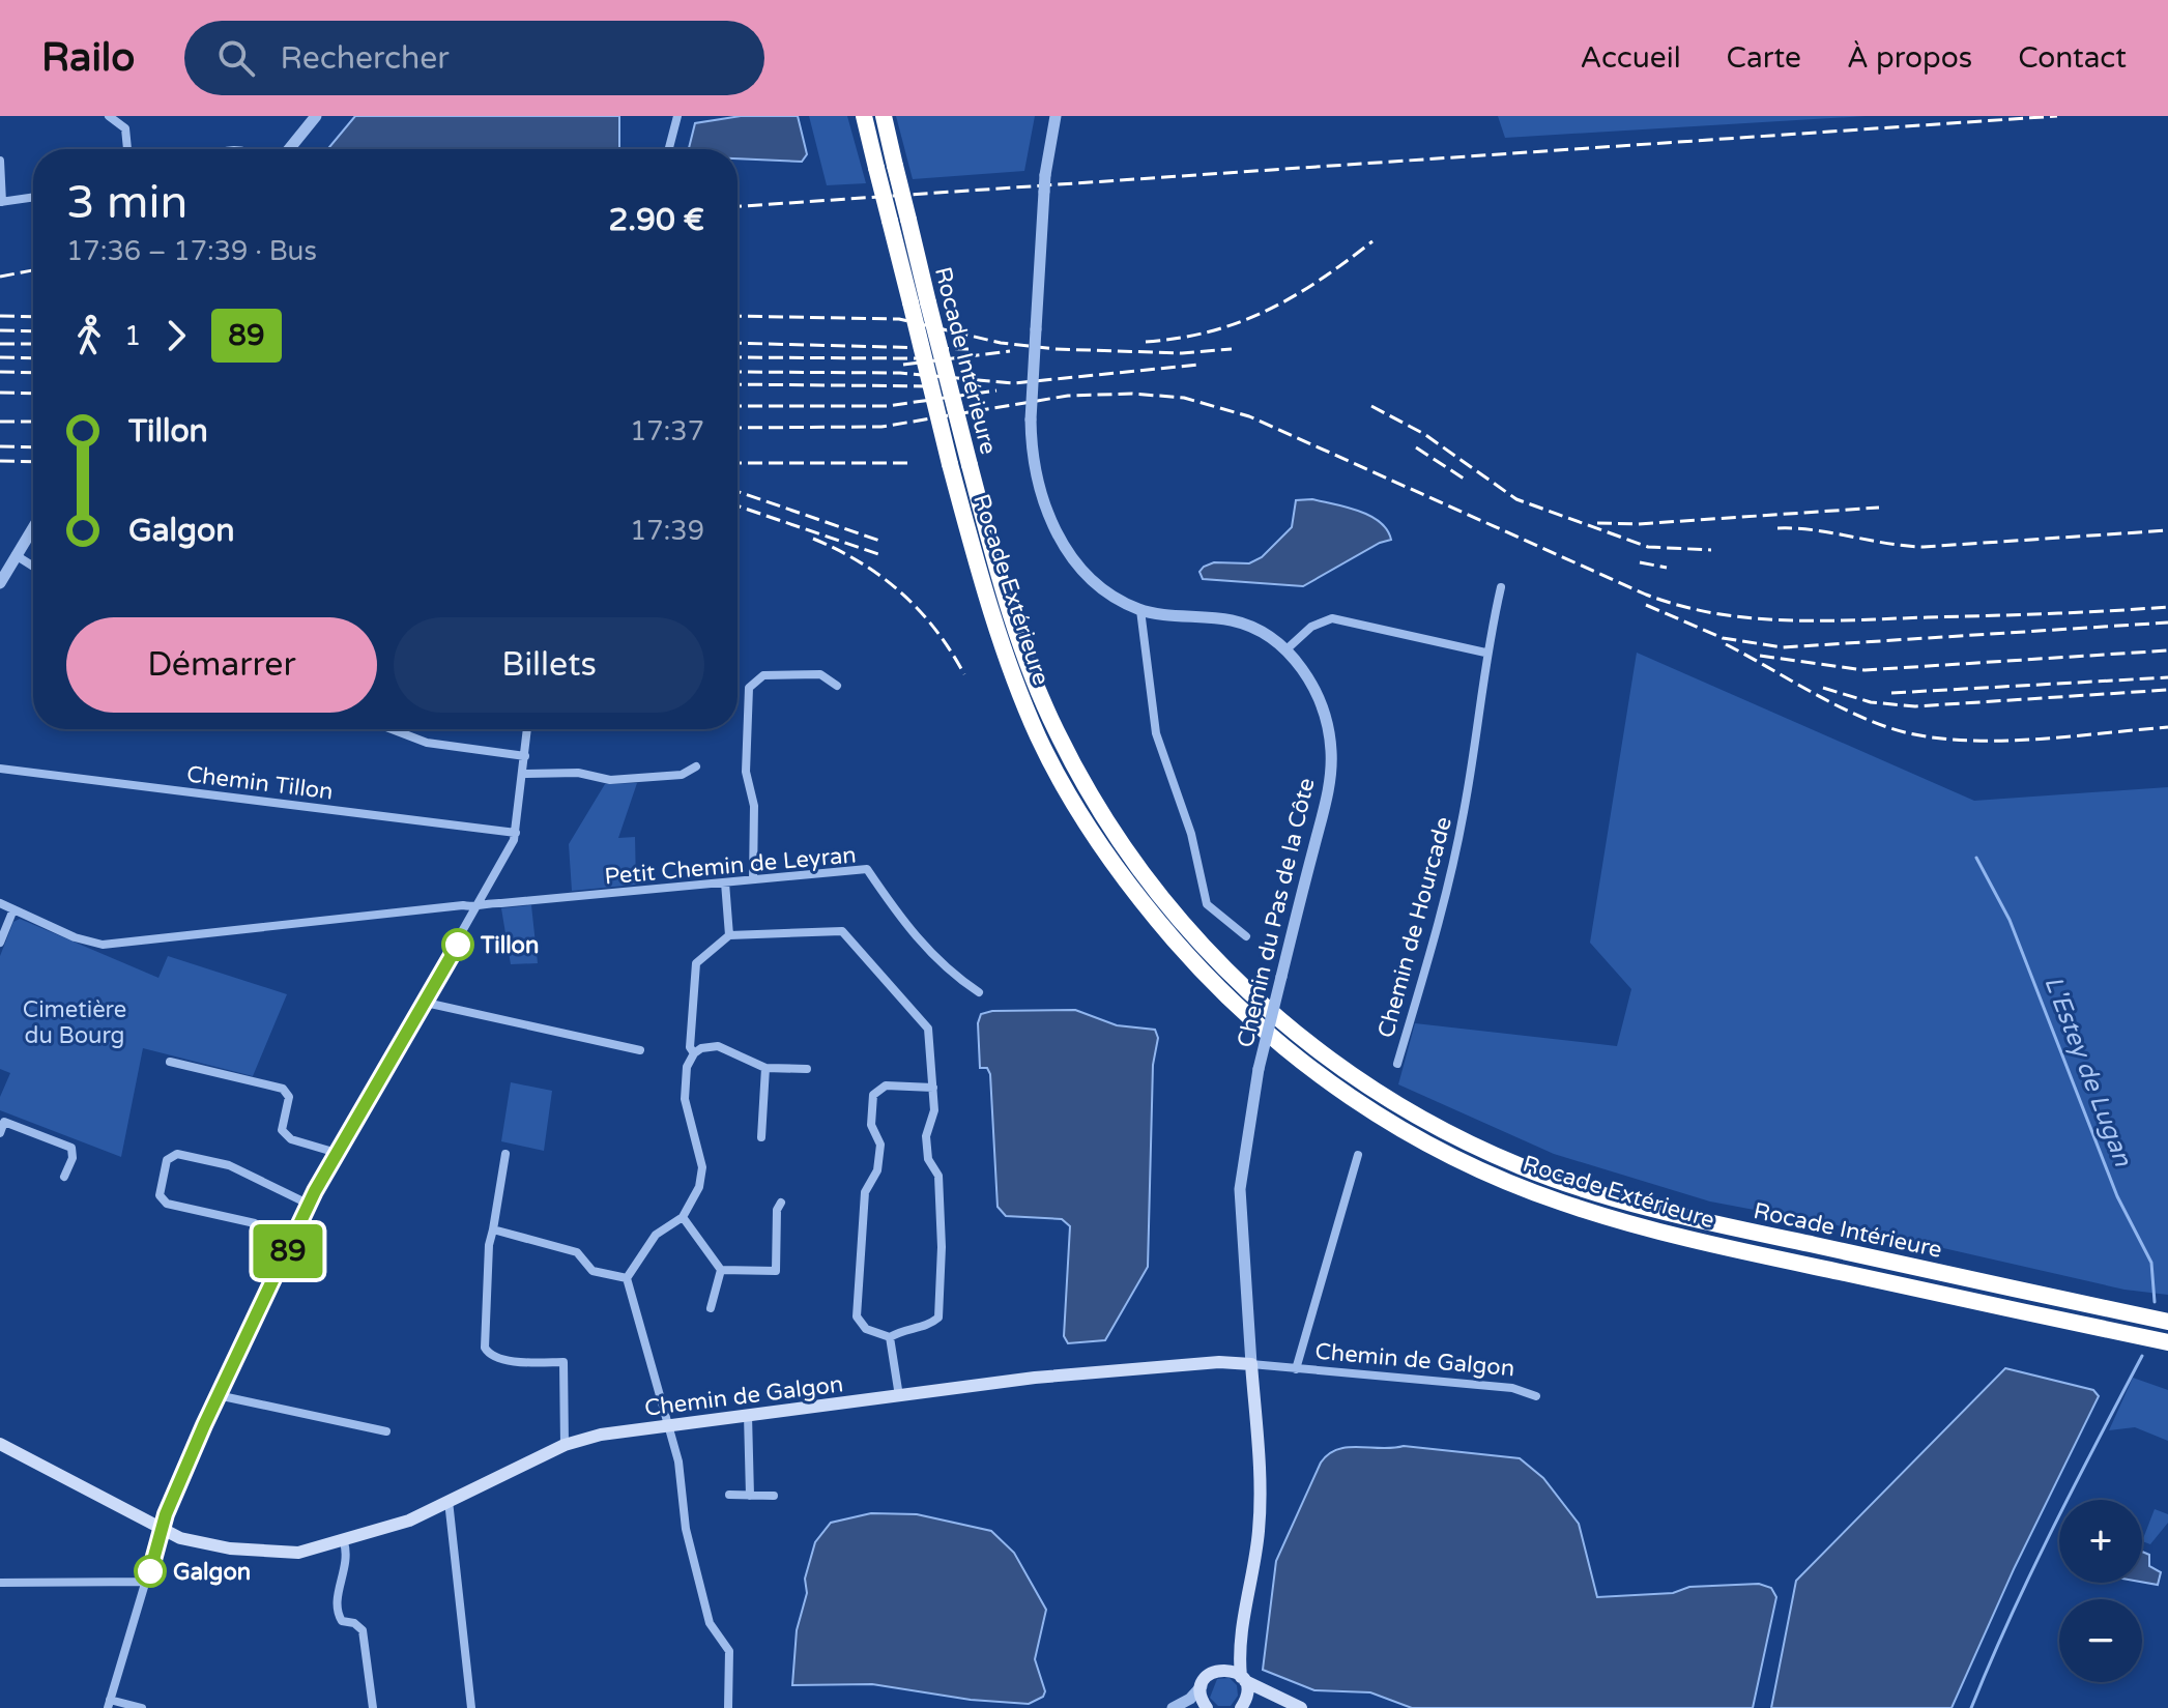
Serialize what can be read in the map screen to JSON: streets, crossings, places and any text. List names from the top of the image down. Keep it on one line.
{"streets":{"highway":["Rocade Intérieure","Rocade Extérieure"],"main road":["Chemin du Pas de la Côte","Chemin de Galgon"],"street":["Chemin Tillon","Petit Chemin de Leyran","Chemin de Hourcade"]},"crossings":[["Rocade Intérieure","Rocade Extérieure"],["Chemin du Pas de la Côte","Chemin de Galgon"]],"water":["L'Estey de Lugan"],"parks":["Cimetière du Bourg"],"places":["Tillon","Galgon"],"lines":["bus line 89"],"page":{"header":"Railo","search":"Rechercher","nav":["Accueil","Carte","À propos","Contact"],"on_map":"89","heading":["3 min","17:36 – 17:39 · Bus","2.90 €"],"legs":["1","89"],"list":[{"name":"Tillon","value":"17:37"},{"name":"Galgon","value":"17:39"}],"buttons":["Démarrer","Billets"],"map_buttons":["+","−"]}}
